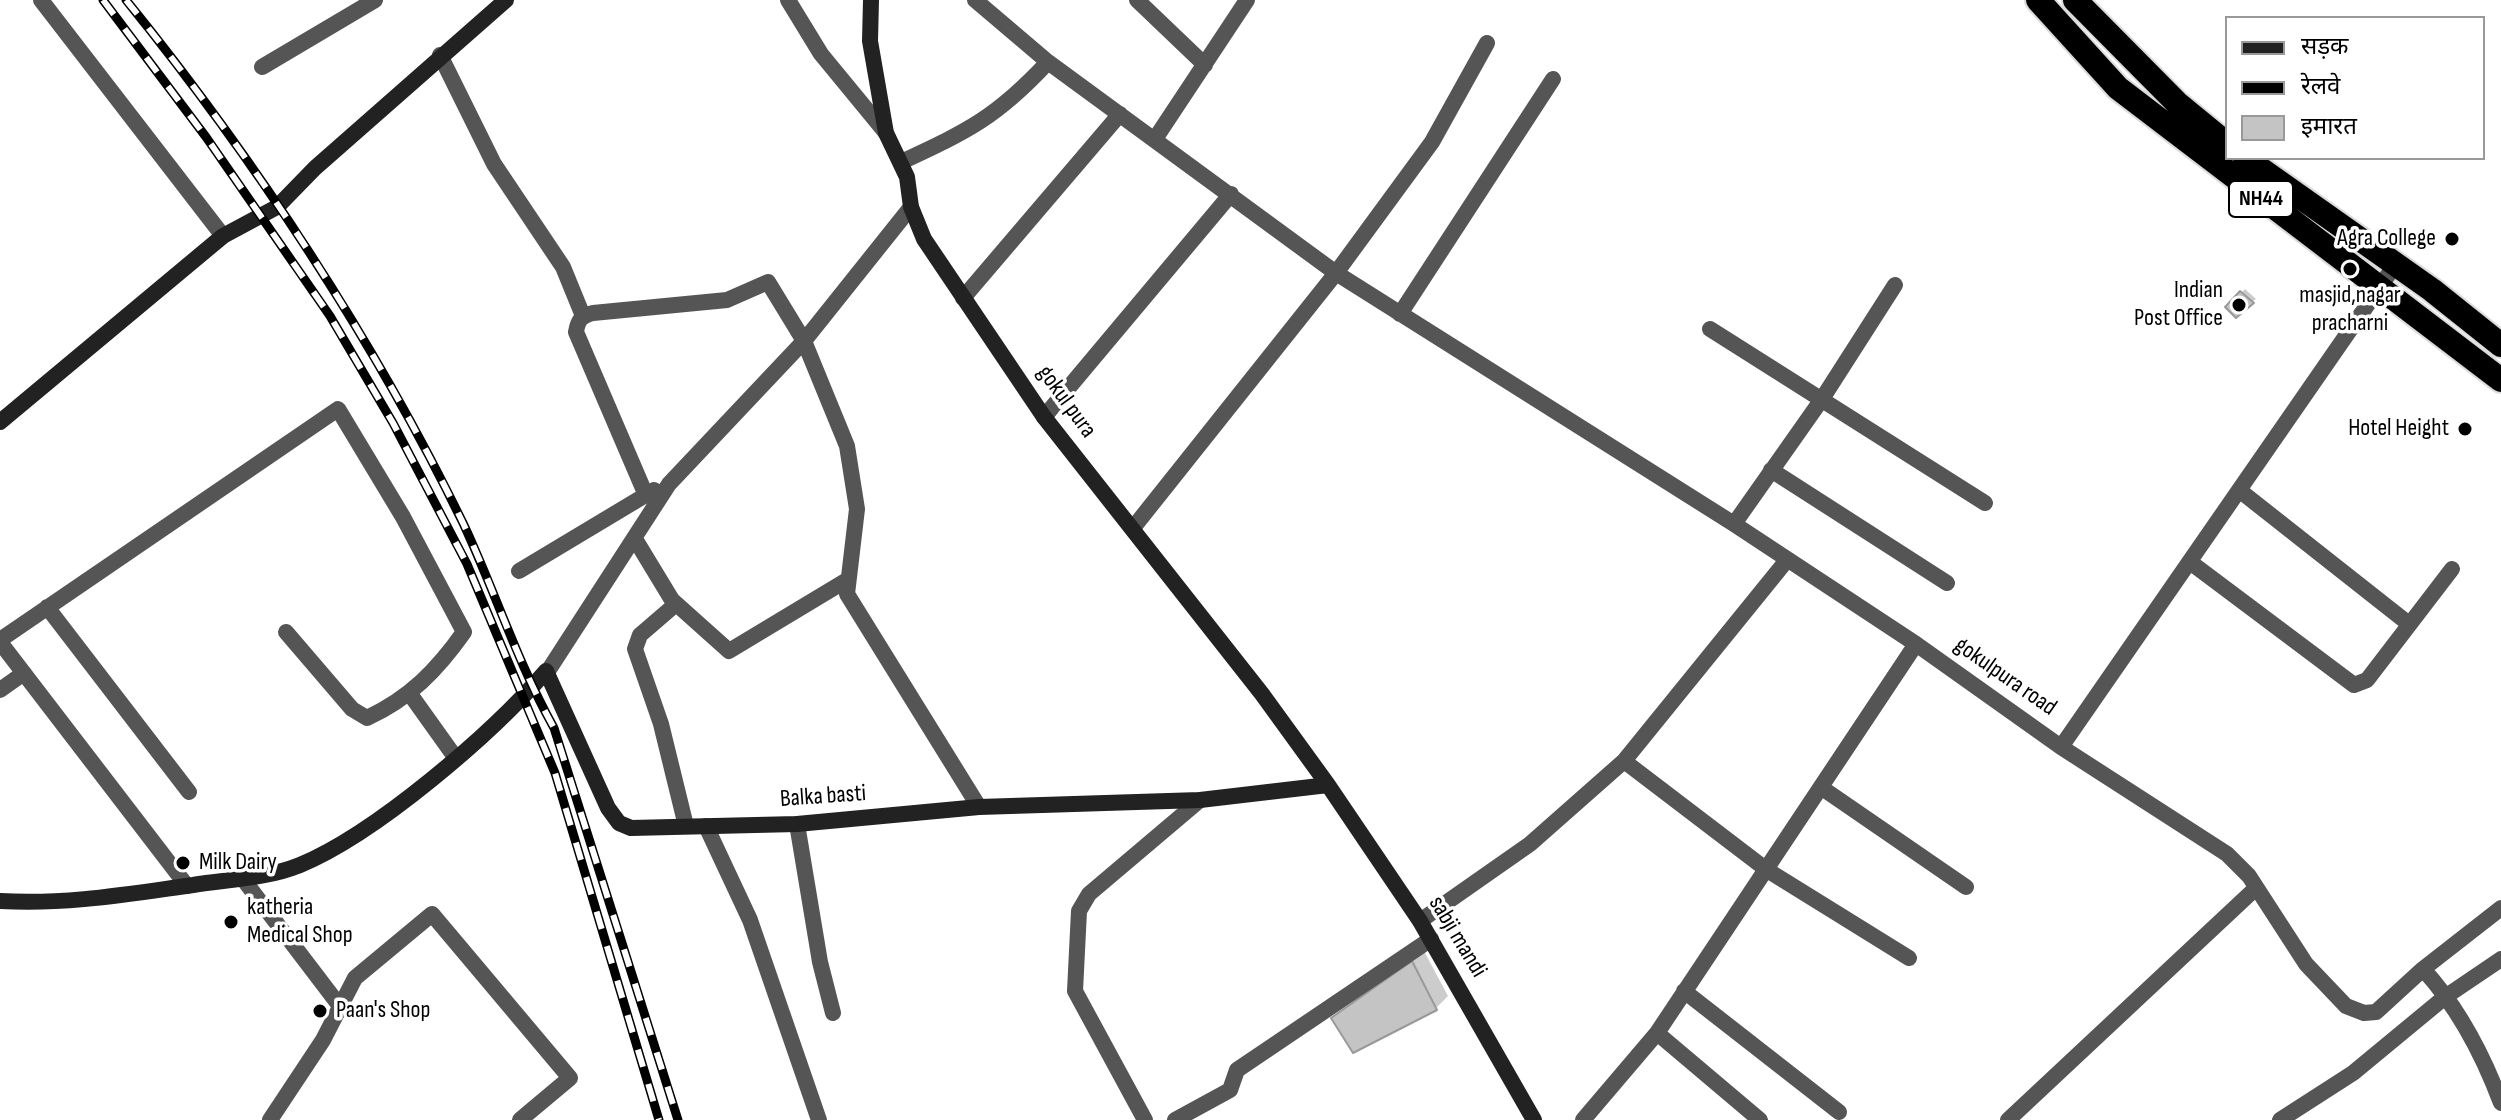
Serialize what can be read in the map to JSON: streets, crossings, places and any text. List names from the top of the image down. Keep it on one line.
{"streets":{"highway":["NH44"],"street":["gokul pura","gokulpura road","Balka basti","sabji mandi"]},"crossings":[["NH44","gokulpura road"],["gokul pura","Balka basti"],["gokul pura","sabji mandi"],["Balka basti","sabji mandi"]],"places":["Agra College","masjid,nagar pracharni","Indian Post Office","Hotel Height","Milk Dairy","katheria Medical Shop","Paan's Shop"],"legend":["सड़क","रेलवे","इमारत"]}
